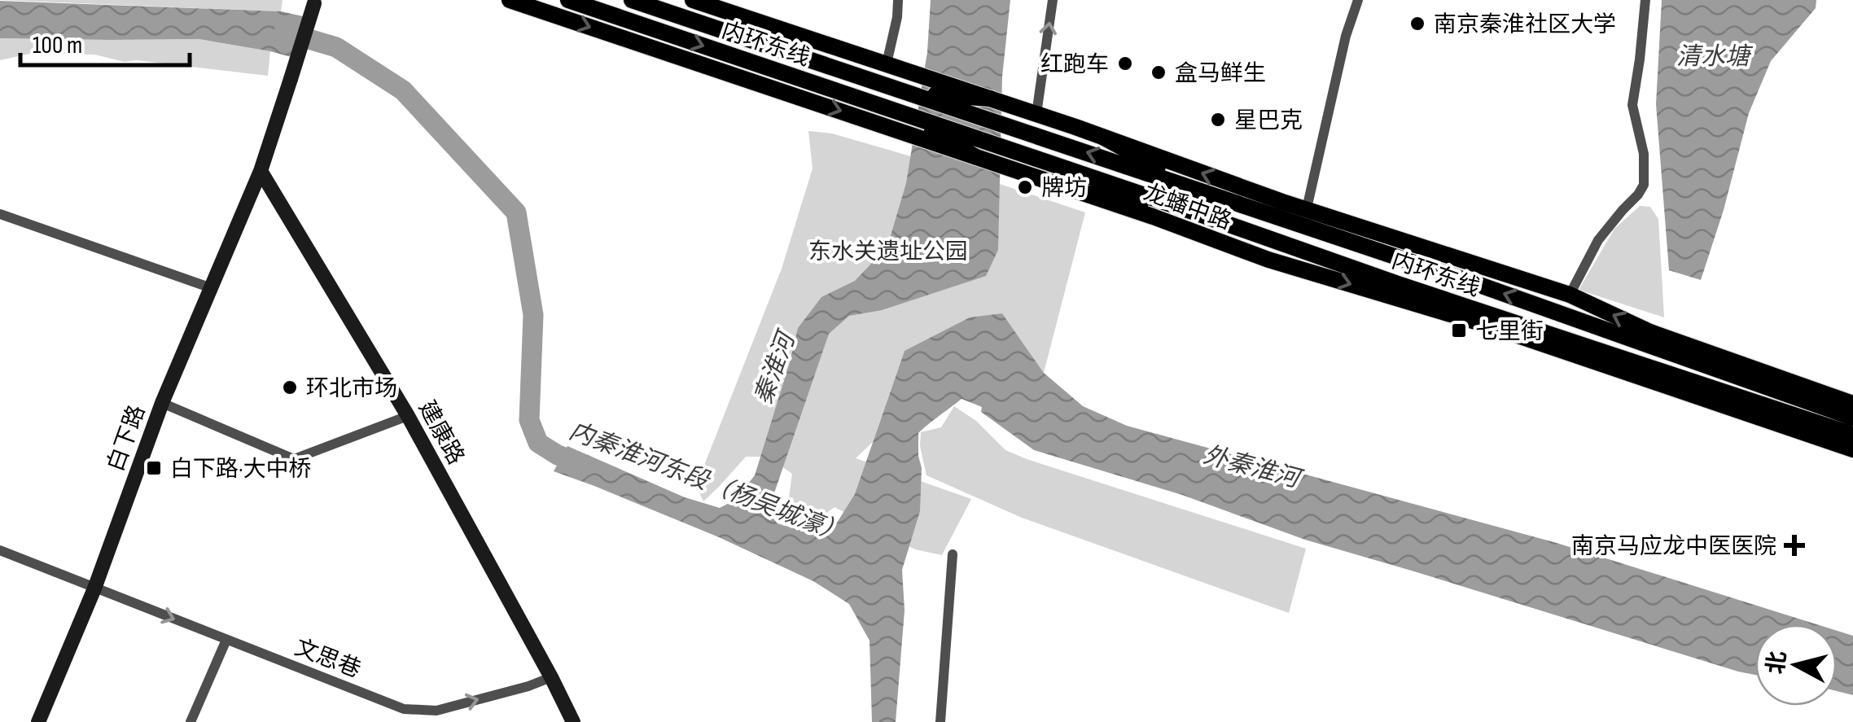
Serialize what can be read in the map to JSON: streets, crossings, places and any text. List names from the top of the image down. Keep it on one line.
{"streets":{"main road":["内环东线","龙蟠中路","建康路","白下路"],"street":["文思巷"]},"crossings":[["建康路","白下路"],["建康路","文思巷"],["白下路","文思巷"]],"one_way":["文思巷"],"water":["清水塘","秦淮河","外秦淮河","内秦淮河东段（杨吴城濠）"],"parks":["东水关遗址公园"],"places":{"other":["南京秦淮社区大学","红跑车","盒马鲜生","星巴克","牌坊","环北市场"],"transit":["七里街","白下路·大中桥"],"health":["南京马应龙中医医院"]},"scale_bar":"100 m","north":"left"}
